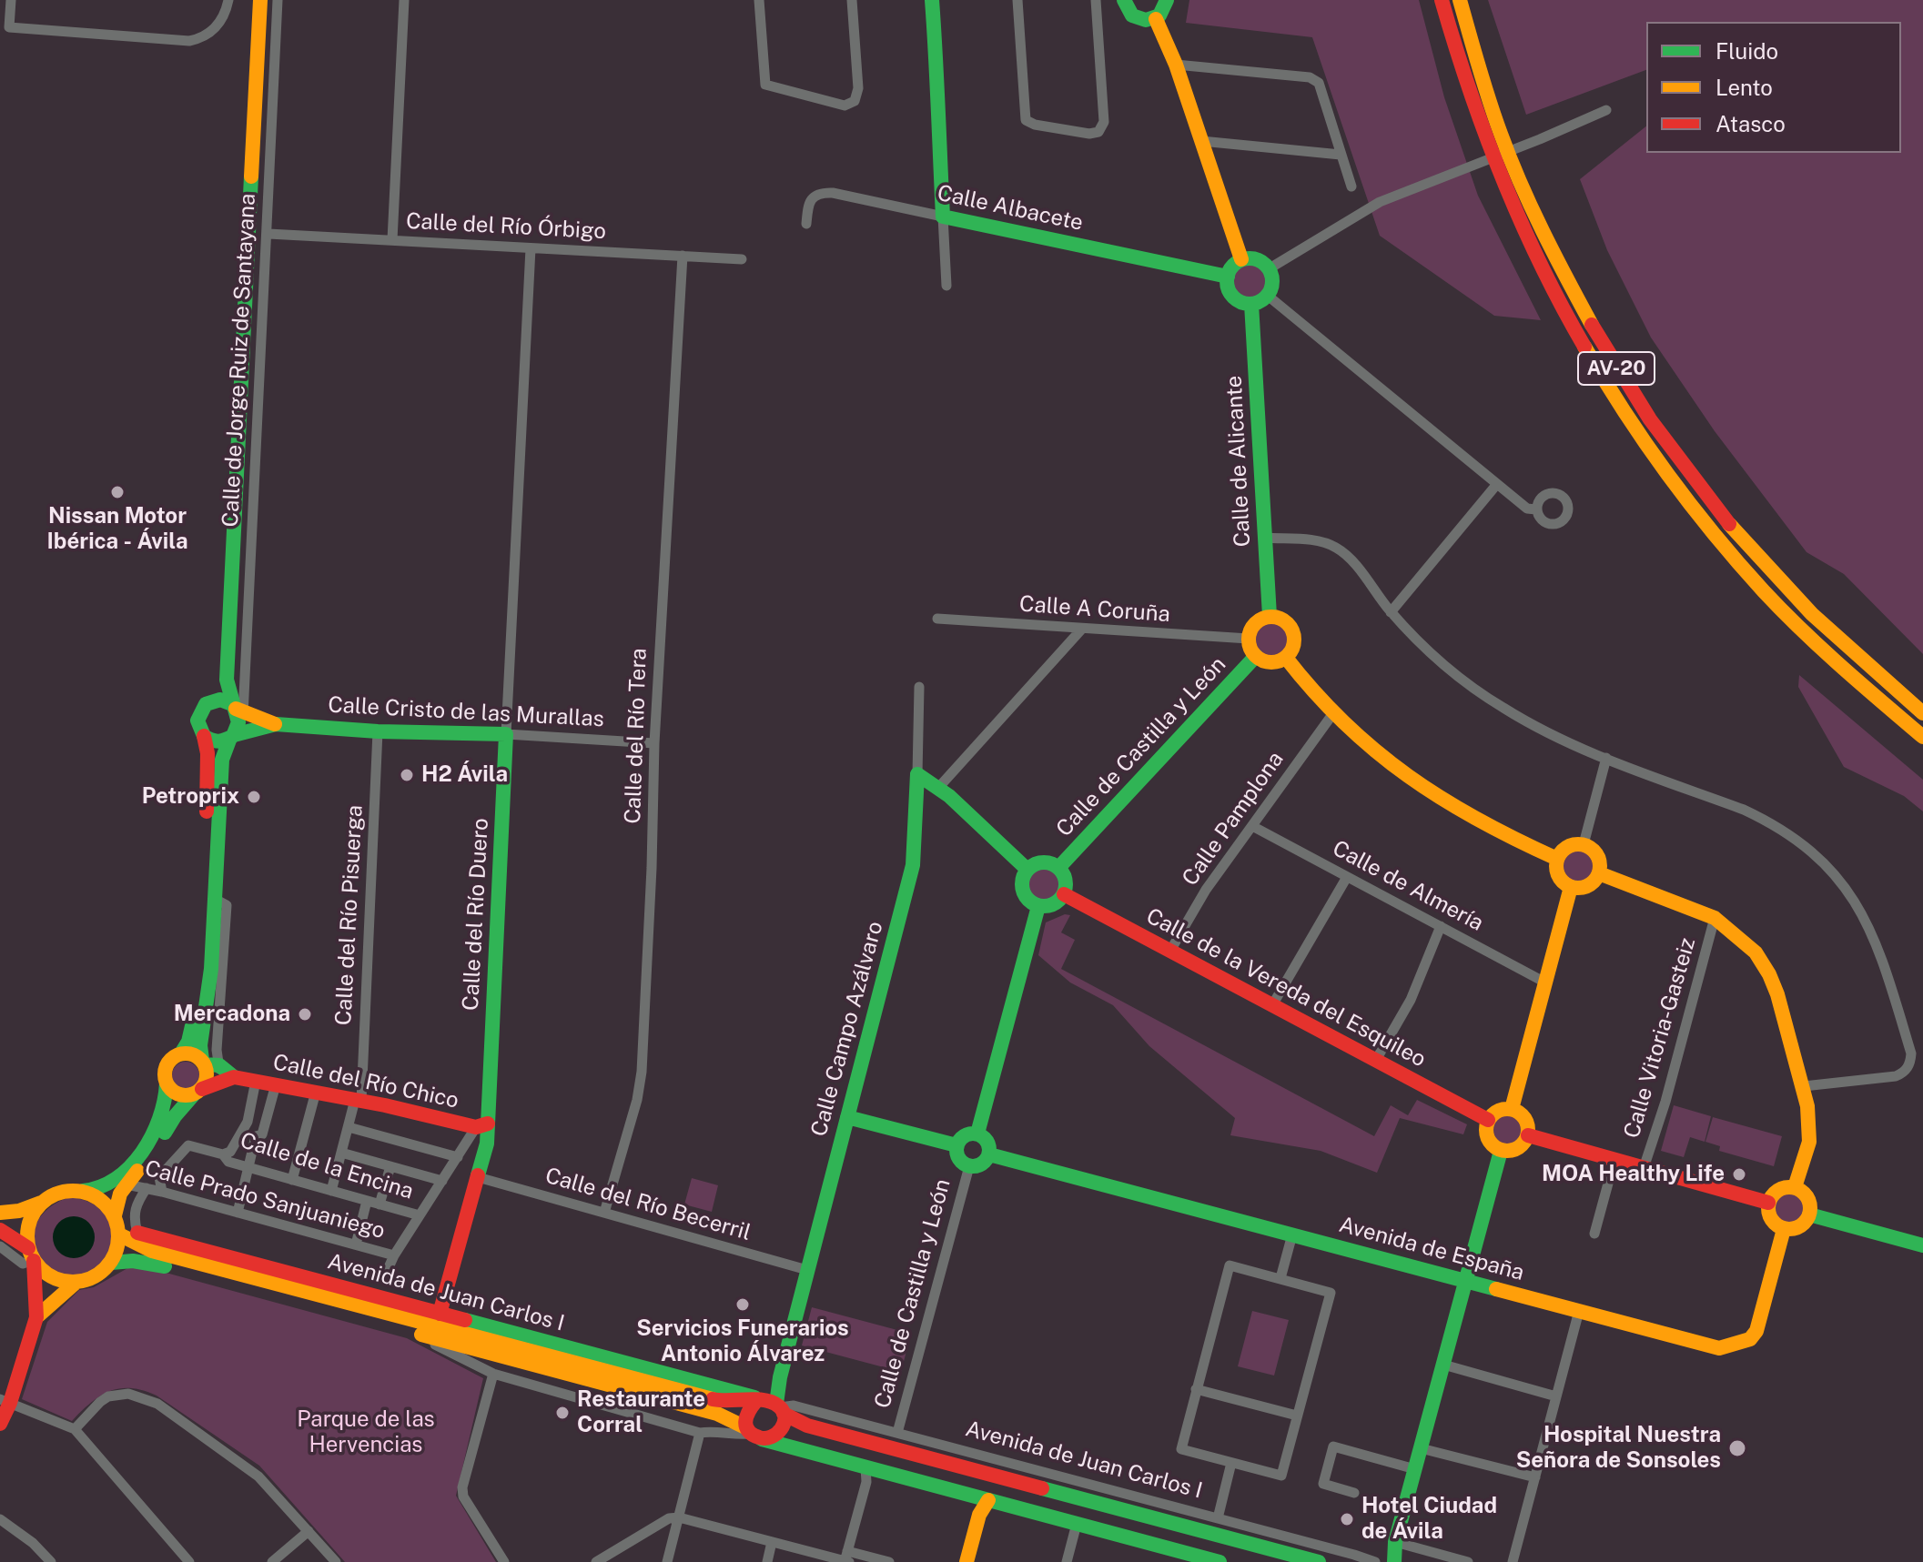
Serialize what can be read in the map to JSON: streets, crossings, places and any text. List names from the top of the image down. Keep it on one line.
{"streets":{"main road":["Calle Albacete","Calle de Jorge Ruiz de Santayana","AV-20","Calle de Alicante","Calle Cristo de las Murallas","Calle de Castilla y León","Calle del Río Duero","Calle de la Vereda del Esquileo","Calle Campo Azálvaro","Calle del Río Chico","Avenida de España","Avenida de Juan Carlos I"],"street":["Calle del Río Órbigo","Calle A Coruña","Calle del Río Tera","Calle Pamplona","Calle de Almería","Calle del Río Pisuerga","Calle Vitoria-Gasteiz","Calle de la Encina","Calle Prado Sanjuaniego","Calle del Río Becerril"]},"crossings":[["Calle Albacete","Calle de Alicante"],["Calle del Río Órbigo","Calle de Jorge Ruiz de Santayana"],["Calle del Río Órbigo","Calle del Río Tera"],["Calle del Río Órbigo","Calle del Río Duero"],["Calle de Jorge Ruiz de Santayana","Calle Cristo de las Murallas"],["Calle de Jorge Ruiz de Santayana","Calle del Río Chico"],["Calle de Jorge Ruiz de Santayana","Avenida de Juan Carlos I"],["Calle de Alicante","Calle A Coruña"],["Calle de Alicante","Calle de Castilla y León"],["Calle A Coruña","Calle de Castilla y León"],["Calle Cristo de las Murallas","Calle del Río Tera"],["Calle Cristo de las Murallas","Calle del Río Duero"],["Calle Cristo de las Murallas","Calle del Río Pisuerga"],["Calle del Río Tera","Calle del Río Becerril"],["Calle de Castilla y León","Calle de la Vereda del Esquileo"],["Calle de Castilla y León","Avenida de España"],["Calle de Castilla y León","Avenida de Juan Carlos I"],["Calle Pamplona","Calle de Almería"],["Calle Pamplona","Calle de la Vereda del Esquileo"],["Calle del Río Duero","Calle del Río Chico"],["Calle del Río Duero","Calle del Río Becerril"],["Calle del Río Duero","Avenida de Juan Carlos I"],["Calle del Río Pisuerga","Calle del Río Chico"],["Calle del Río Pisuerga","Calle de la Encina"],["Calle Campo Azálvaro","Calle del Río Becerril"],["Calle Campo Azálvaro","Avenida de Juan Carlos I"],["Calle de la Encina","Calle Prado Sanjuaniego"]],"parks":["Parque de las Hervencias"],"places":["Nissan Motor Ibérica - Ávila","H2 Ávila","Petroprix","Mercadona","MOA Healthy Life","Servicios Funerarios Antonio Álvarez","Restaurante Corral","Hospital Nuestra Señora de Sonsoles","Hotel Ciudad de Ávila"],"legend":["Fluido","Lento","Atasco"]}
